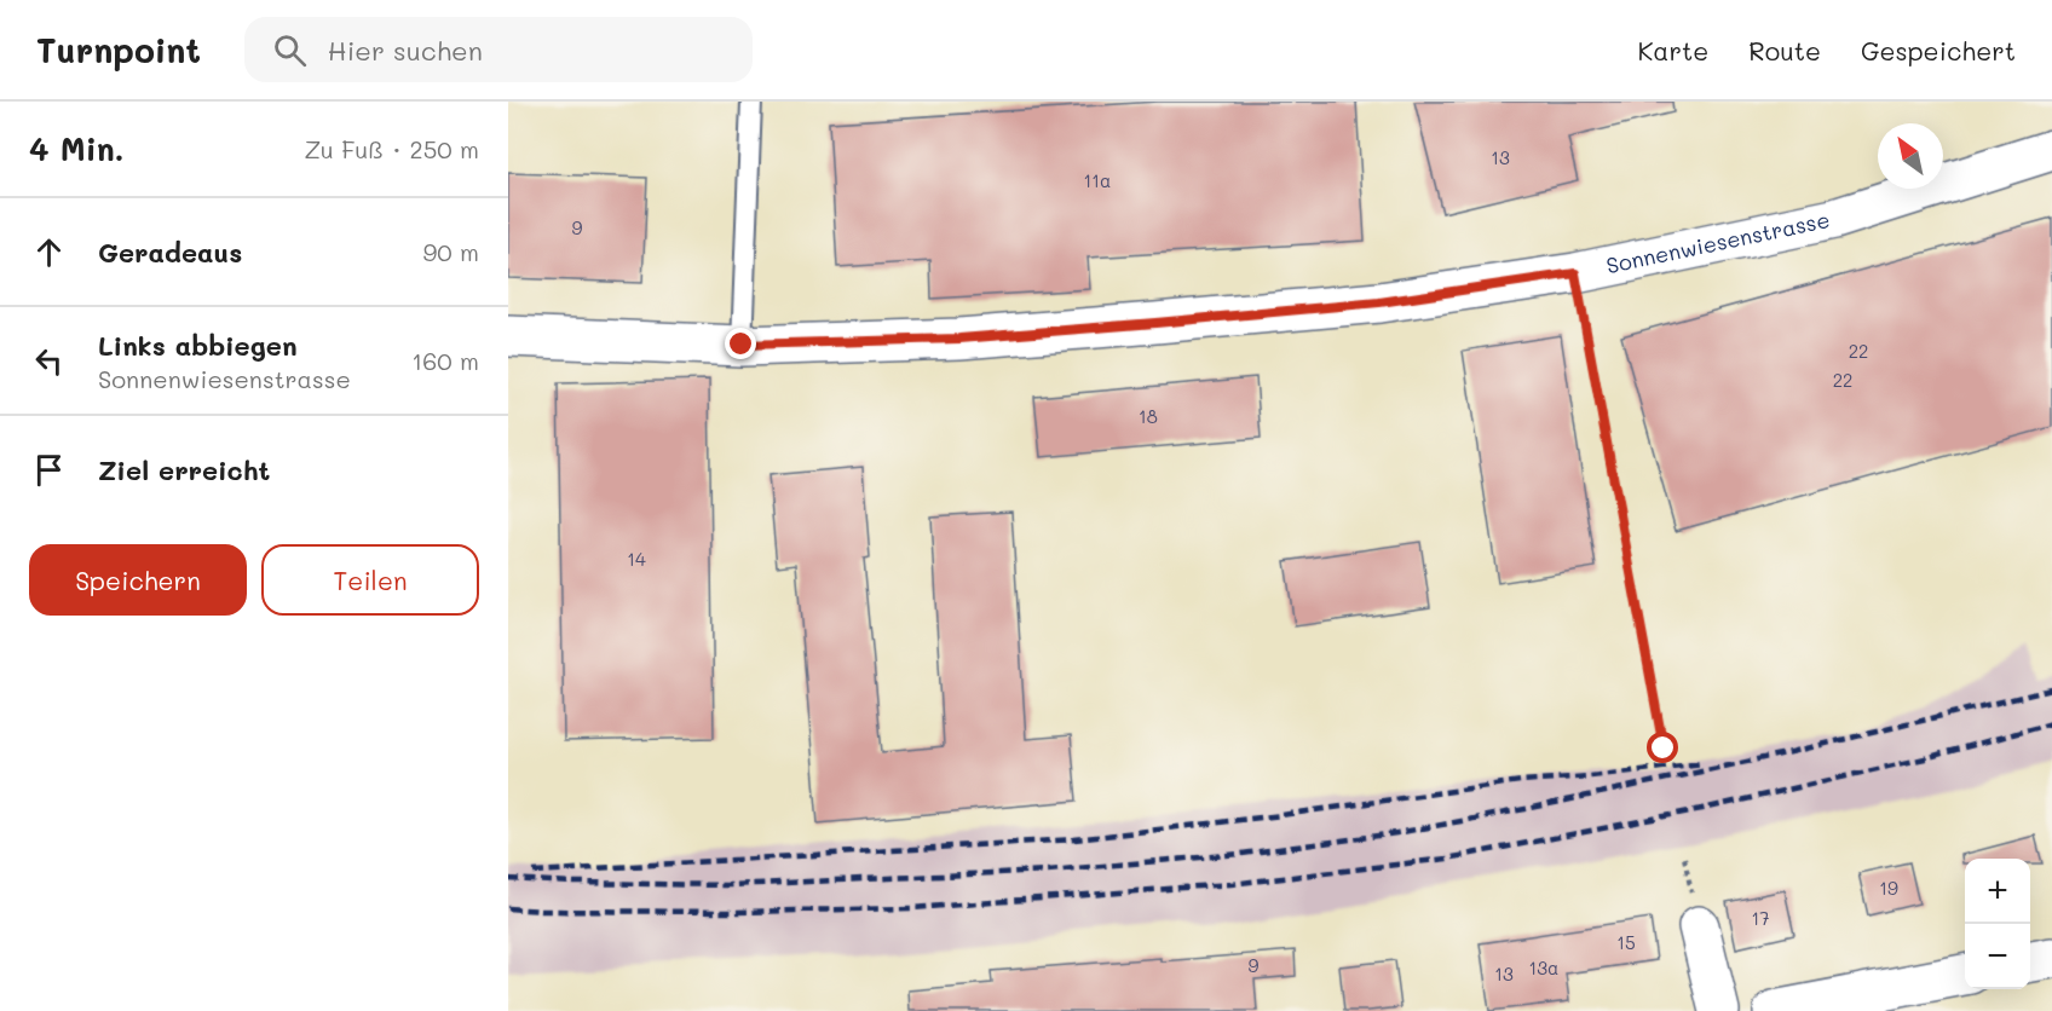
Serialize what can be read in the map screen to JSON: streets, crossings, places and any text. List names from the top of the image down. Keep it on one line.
{"streets":{"street":["Sonnenwiesenstrasse"]},"house_numbers":["13","11a","9","22","22","18","14","19","17","15","9","13a","13"],"north":"top left","page":{"header":"Turnpoint","search":"Hier suchen","nav":["Karte","Route","Gespeichert"],"heading":["4 Min.","Zu Fuß · 250 m"],"list":[["Geradeaus","90 m"],["Links abbiegen","Sonnenwiesenstrasse","160 m"],"Ziel erreicht"],"buttons":["Speichern","Teilen"],"map_buttons":["+","−"]}}
